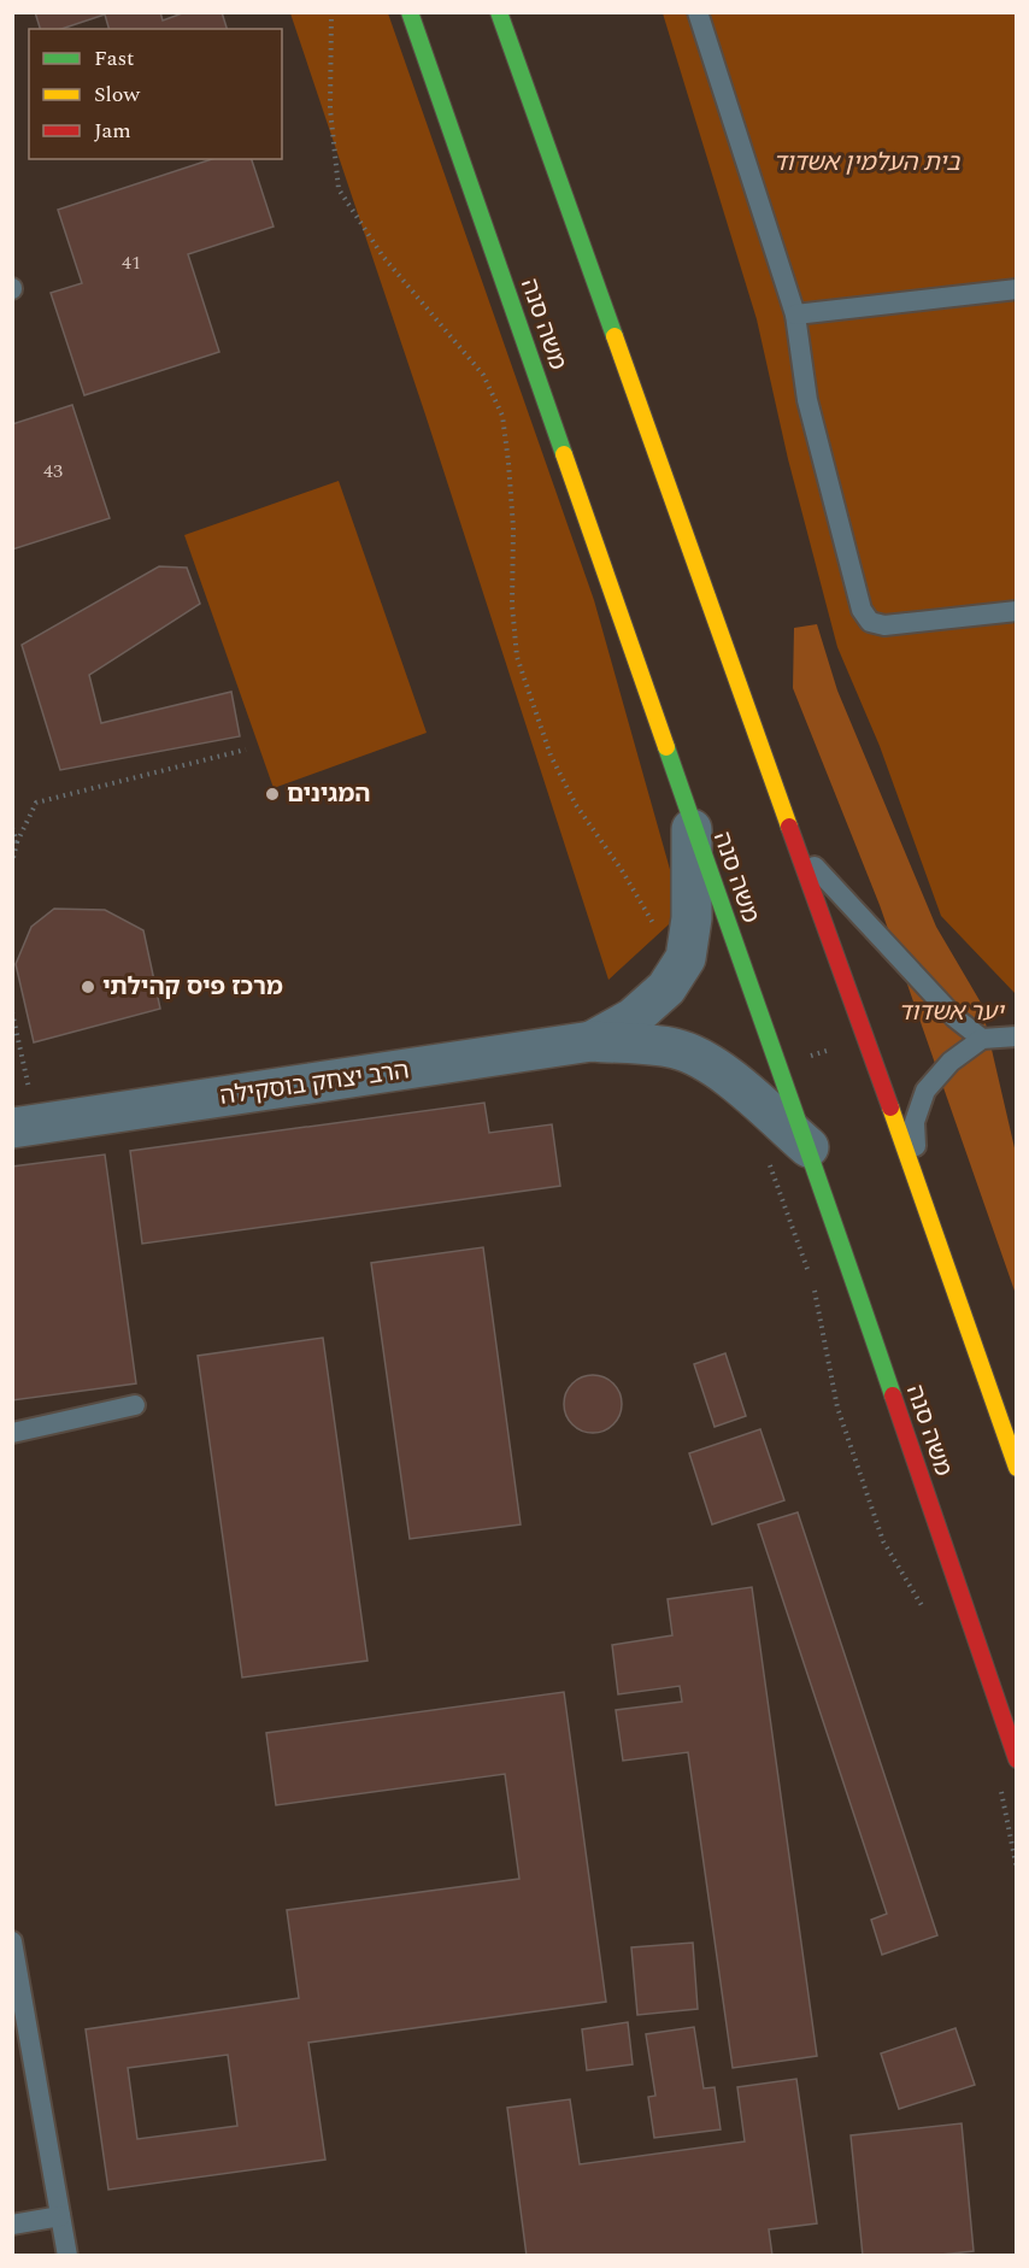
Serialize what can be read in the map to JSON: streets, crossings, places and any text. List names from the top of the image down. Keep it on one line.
{"streets":{"main road":["משה סנה"],"street":["הרב יצחק בוסקילה"]},"crossings":[["משה סנה","הרב יצחק בוסקילה"]],"parks":["בית העלמין אשדוד","יער אשדוד"],"places":["המגינים","מרכז פיס קהילתי"],"house_numbers":["41","43"],"legend":["Fast","Slow","Jam"]}
